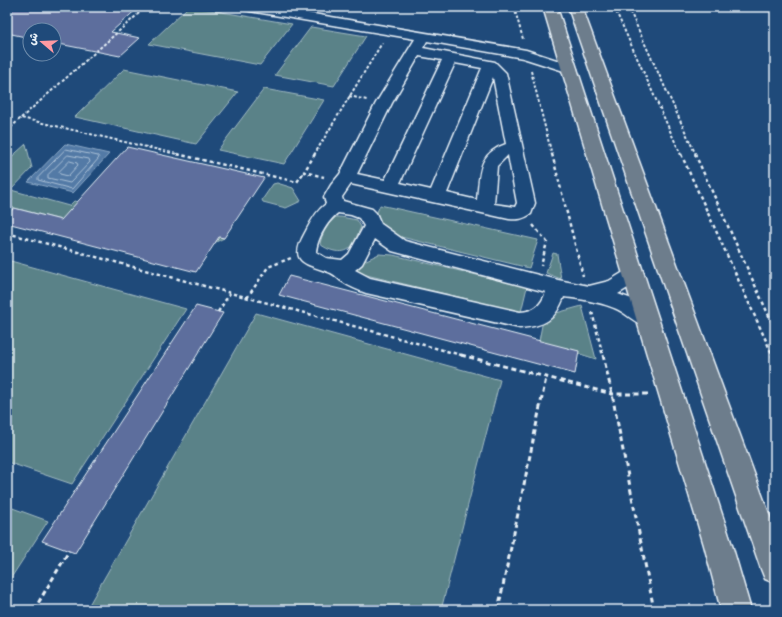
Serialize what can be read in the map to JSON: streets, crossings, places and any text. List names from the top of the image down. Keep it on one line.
{"north":"left"}
